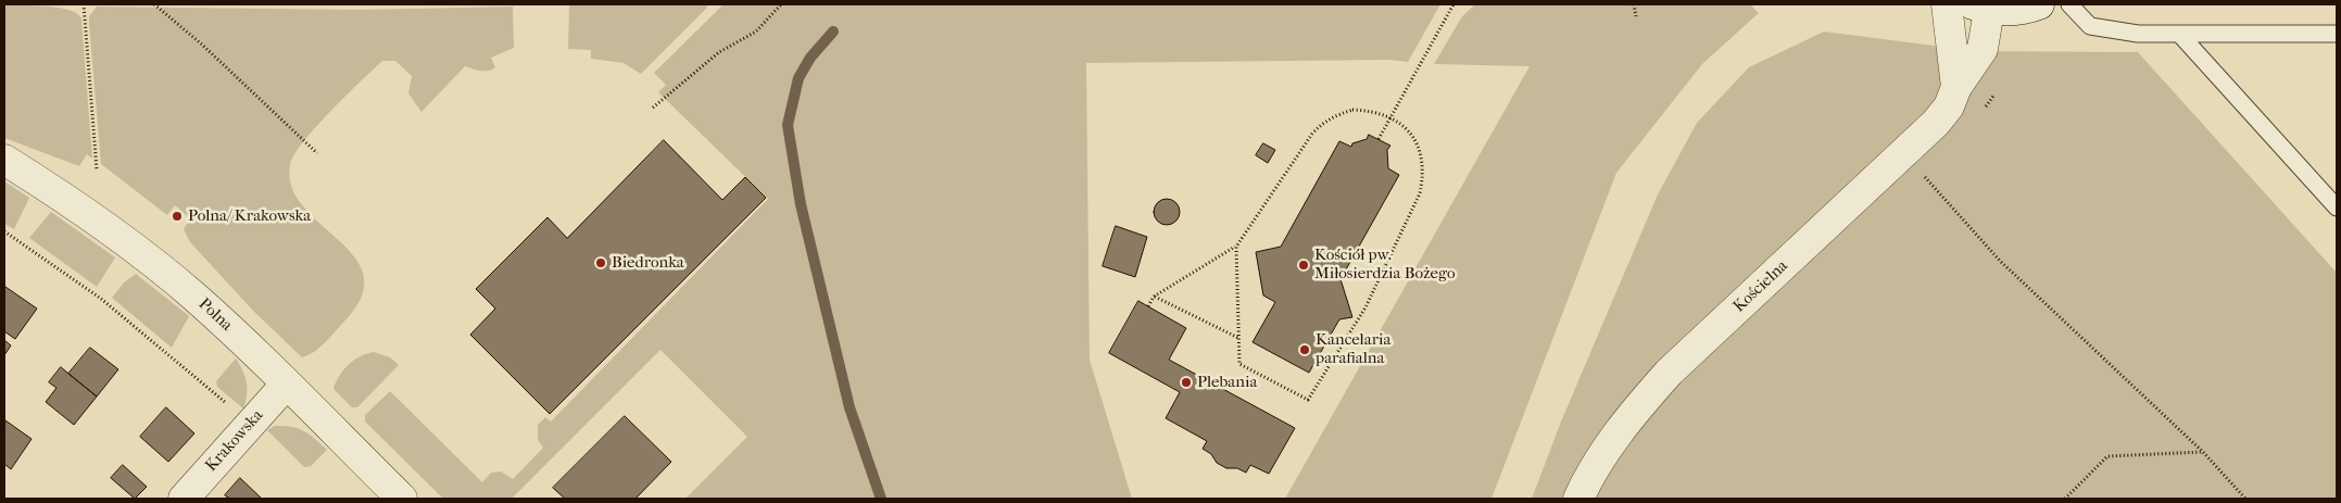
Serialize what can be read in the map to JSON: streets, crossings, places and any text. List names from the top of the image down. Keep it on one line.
{"streets":{"street":["Kościelna","Polna","Krakowska"]},"crossings":[["Polna","Krakowska"]],"places":["Polna/ Krakowska","Biedronka","Kościół pw. Miłosierdzia Bożego","Kancelaria parafialna","Plebania"]}
